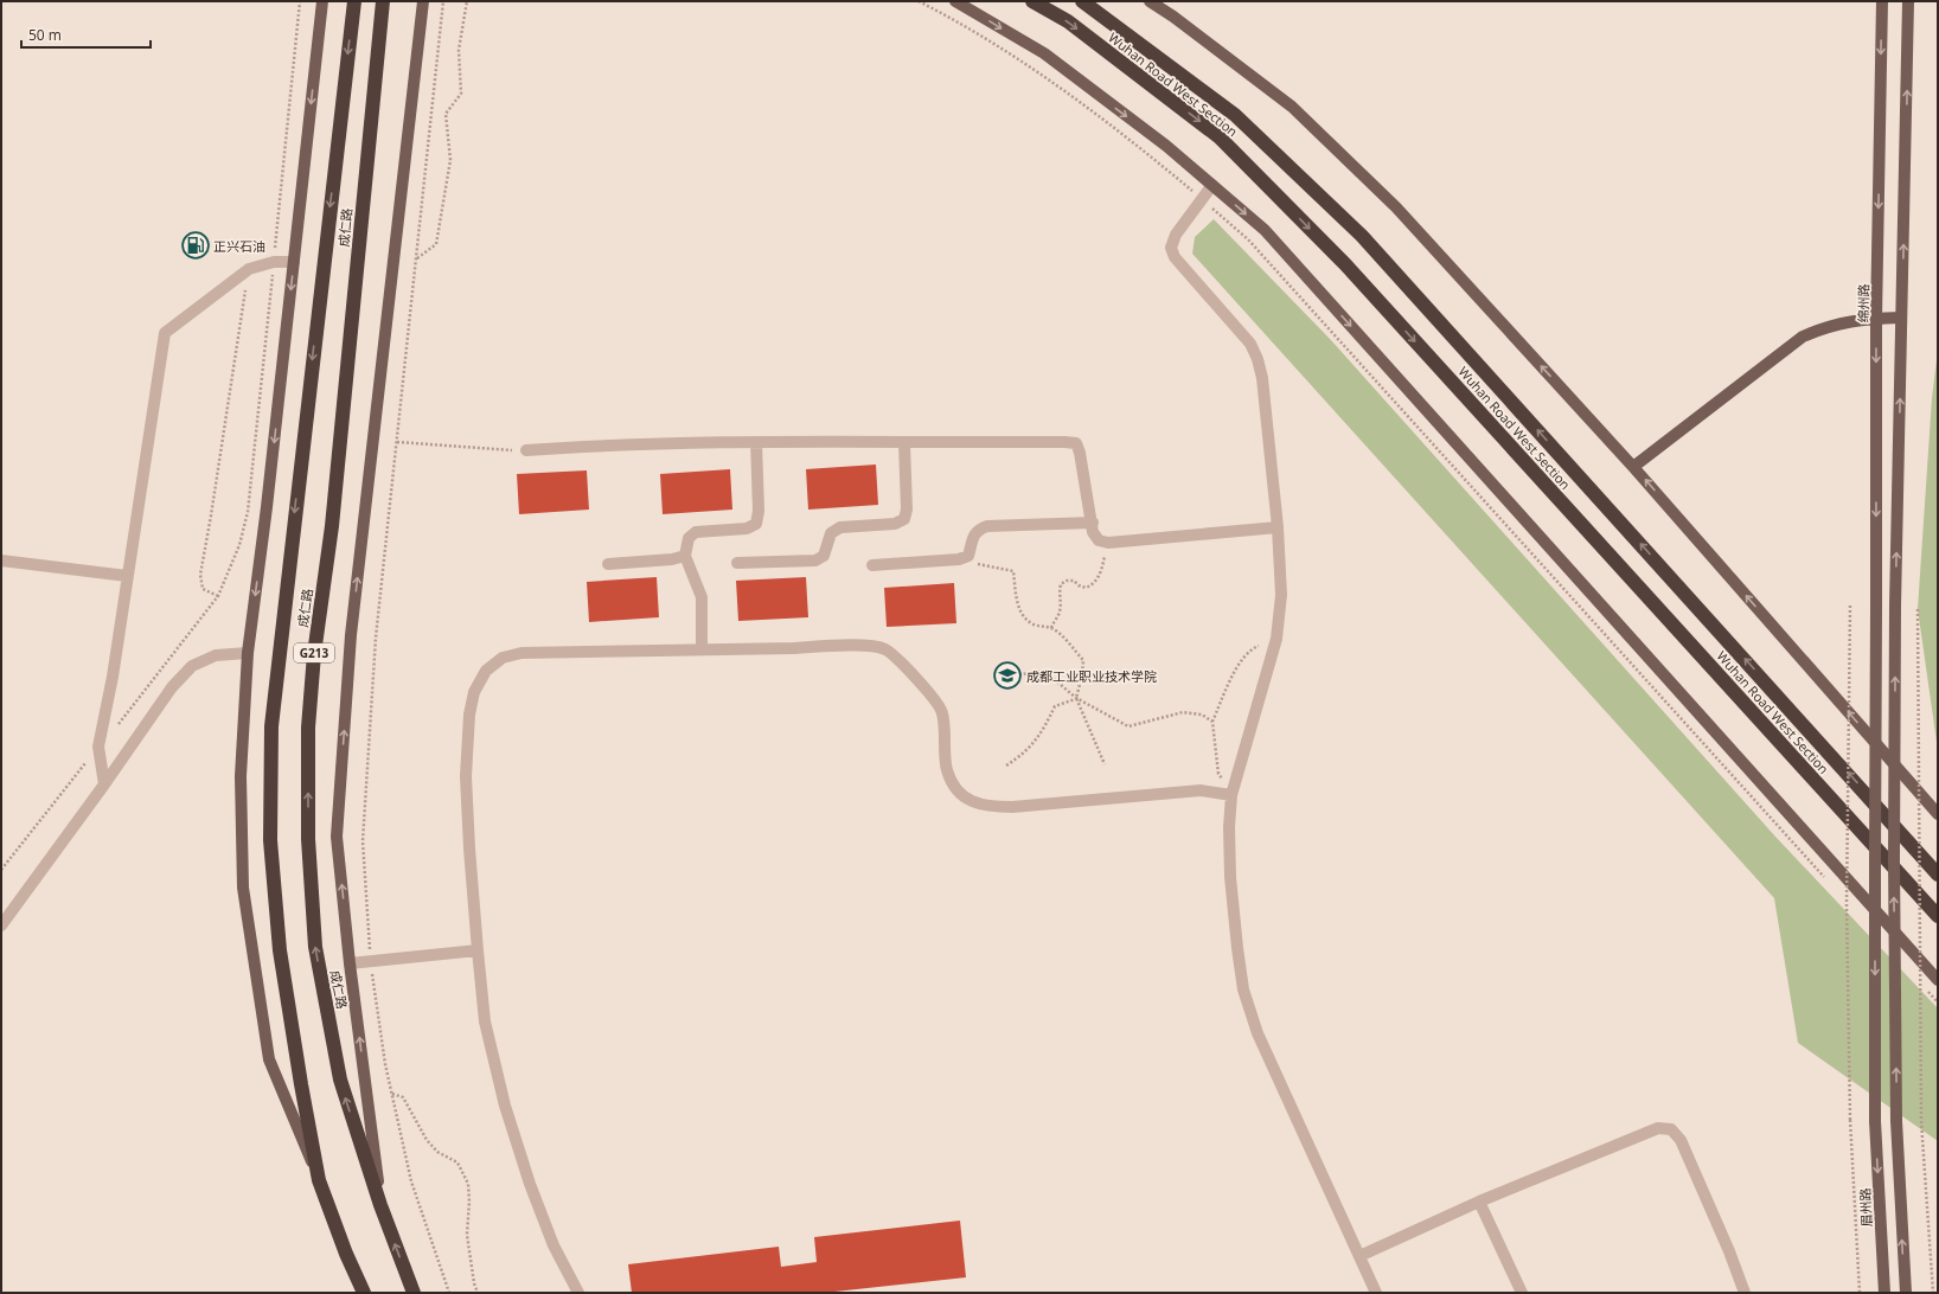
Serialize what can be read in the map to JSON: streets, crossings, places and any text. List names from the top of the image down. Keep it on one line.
{"streets":{"highway":["Wuhan Road West Section","成仁路","G213"],"main road":["绵州路","眉州路"]},"crossings":[["绵州路","眉州路"]],"places":{"fuel station":["正兴石油"],"school or university":["成都工业职业技术学院"]},"scale_bar":"50 m"}
